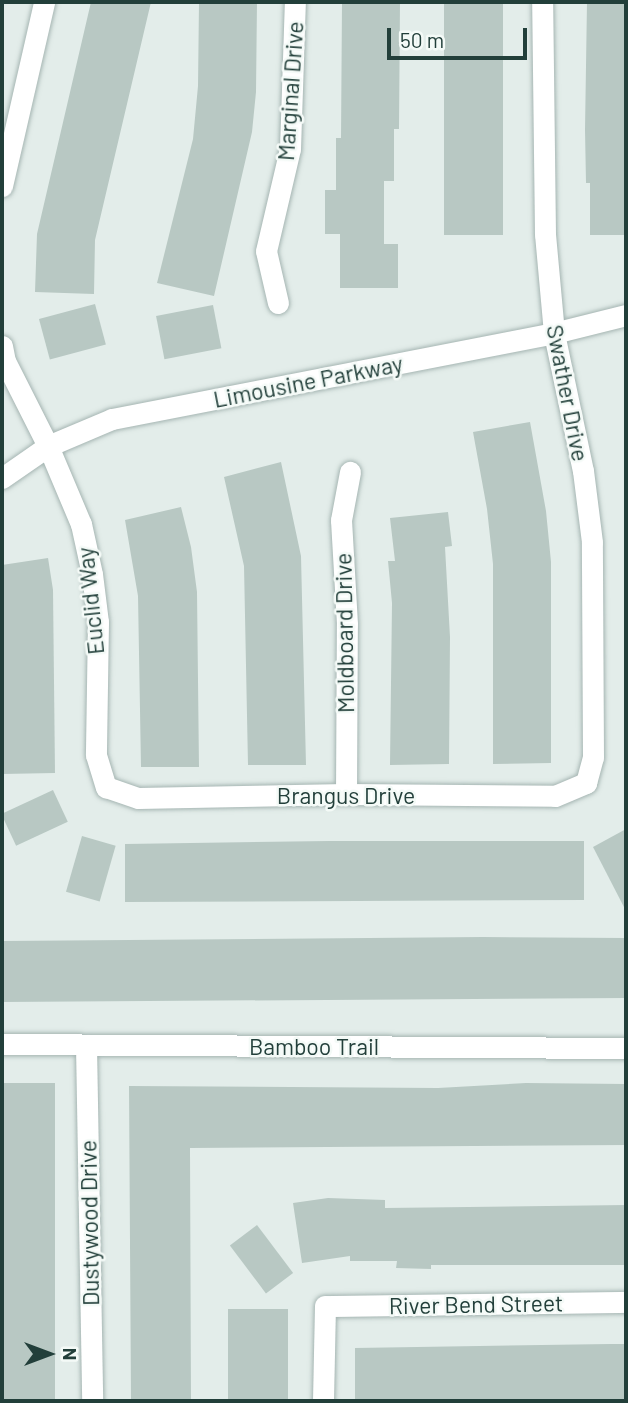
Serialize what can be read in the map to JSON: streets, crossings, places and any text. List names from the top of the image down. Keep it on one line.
{"streets":{"street":["Marginal Drive","Limousine Parkway","Swather Drive","Euclid Way","Moldboard Drive","Brangus Drive","Bamboo Trail","Dustywood Drive","River Bend Street"]},"crossings":[["Limousine Parkway","Swather Drive"],["Limousine Parkway","Euclid Way"],["Swather Drive","Brangus Drive"],["Euclid Way","Brangus Drive"],["Moldboard Drive","Brangus Drive"],["Bamboo Trail","Dustywood Drive"]],"scale_bar":"50 m","north":"right"}
